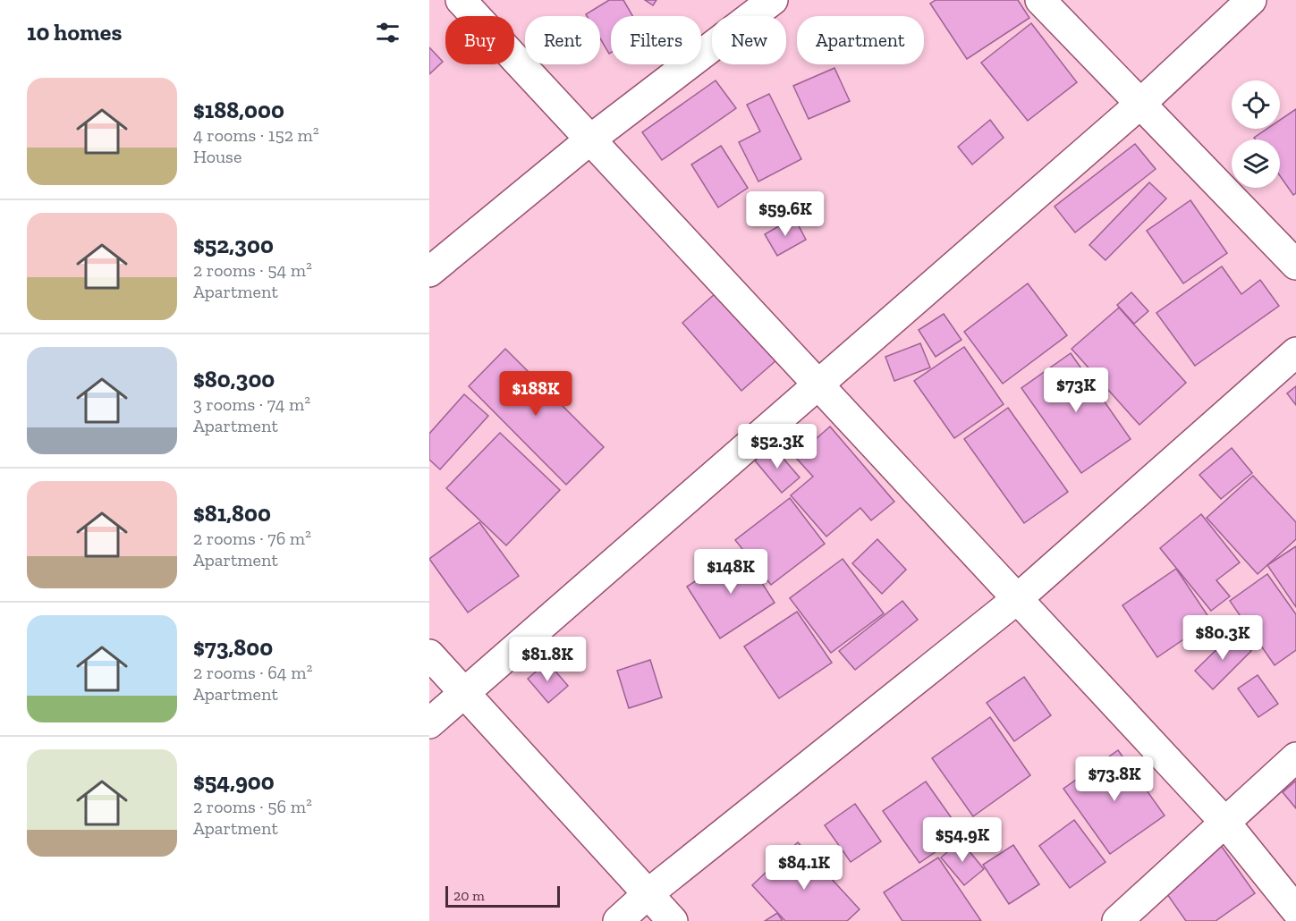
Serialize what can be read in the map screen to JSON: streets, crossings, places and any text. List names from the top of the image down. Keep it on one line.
{"scale_bar":"20 m","page":{"heading":"10 homes","chip":["Buy","Rent","Filters","New","Apartment"],"list":[{"name":"$188,000","note":"4 rooms · 152 m² · House"},{"name":"$52,300","note":"2 rooms · 54 m² · Apartment"},{"name":"$80,300","note":"3 rooms · 74 m² · Apartment"},{"name":"$81,800","note":"2 rooms · 76 m² · Apartment"},{"name":"$73,800","note":"2 rooms · 64 m² · Apartment"},{"name":"$54,900","note":"2 rooms · 56 m² · Apartment"}],"price":["$59.6K","$73K","$188K","$52.3K","$148K","$80.3K","$81.8K","$73.8K","$54.9K","$84.1K"],"scale":"20 m"}}
